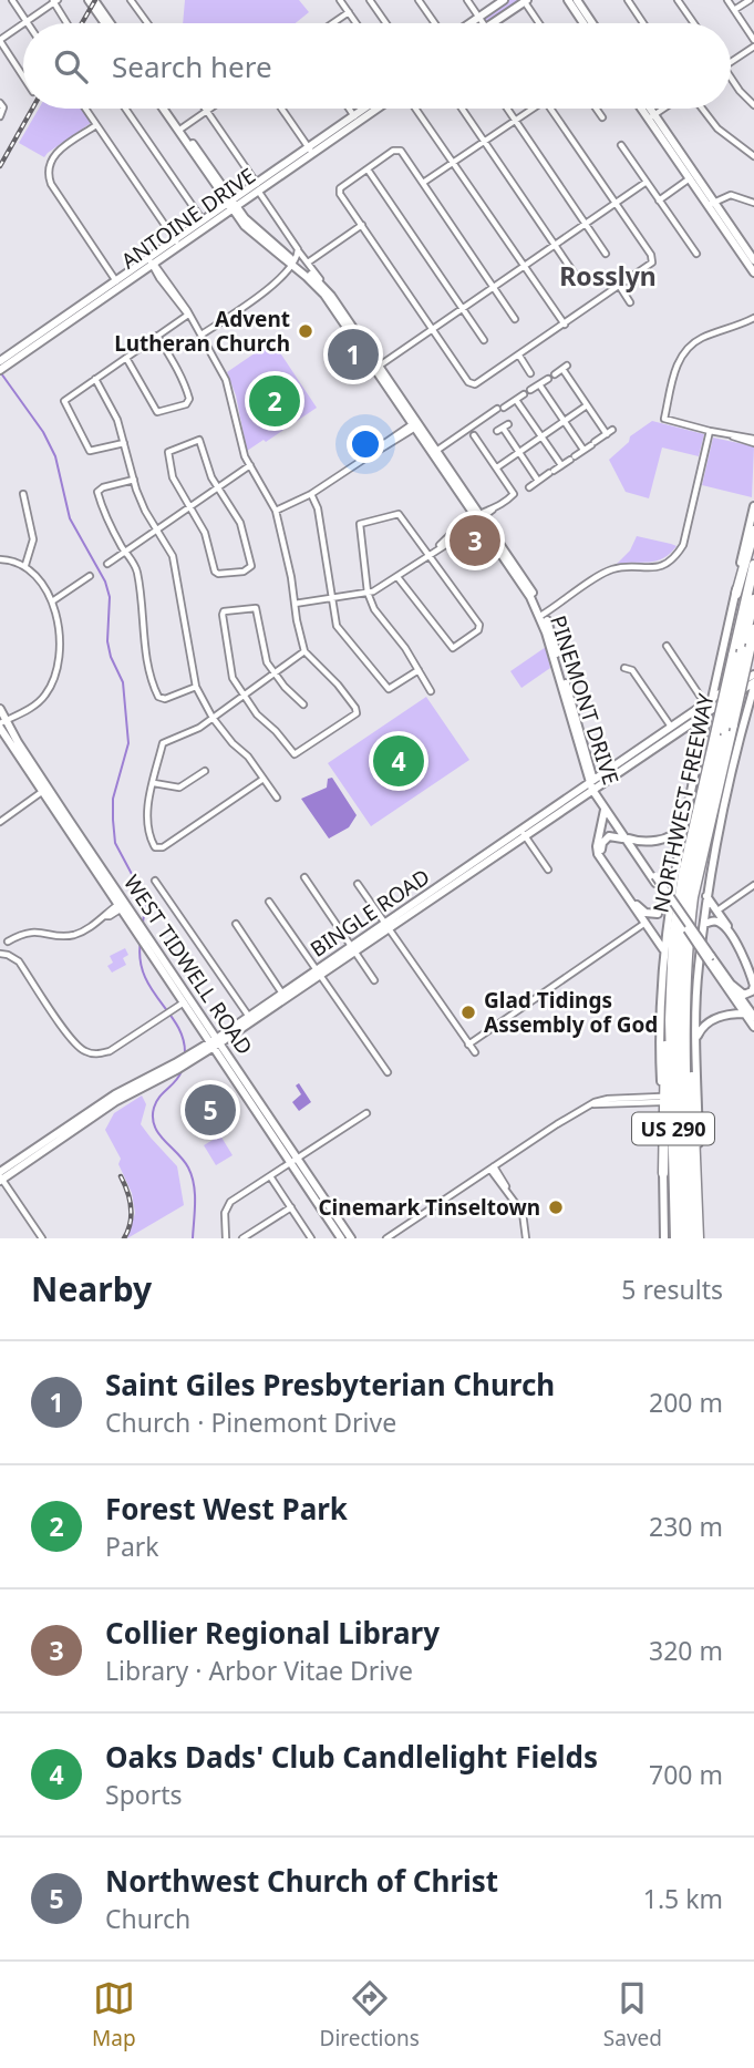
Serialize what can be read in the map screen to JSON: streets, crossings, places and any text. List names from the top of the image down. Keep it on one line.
{"streets":{"highway":["NORTHWEST FREEWAY","US 290"],"main road":["ANTOINE DRIVE","PINEMONT DRIVE","BINGLE ROAD","WEST TIDWELL ROAD"]},"crossings":[["ANTOINE DRIVE","PINEMONT DRIVE"],["PINEMONT DRIVE","BINGLE ROAD"],["BINGLE ROAD","WEST TIDWELL ROAD"]],"districts":["Rosslyn"],"places":["Advent Lutheran Church","Glad Tidings Assembly of God","Cinemark Tinseltown"],"page":{"search":"Search here","pins":["1","2","3","4","5"],"heading":["Nearby","5 results"],"list":[{"mark":"1","name":"Saint Giles Presbyterian Church","note":"Church · Pinemont Drive","value":"200 m"},{"mark":"2","name":"Forest West Park","note":"Park","value":"230 m"},{"mark":"3","name":"Collier Regional Library","note":"Library · Arbor Vitae Drive","value":"320 m"},{"mark":"4","name":"Oaks Dads' Club Candlelight Fields","note":"Sports","value":"700 m"},{"mark":"5","name":"Northwest Church of Christ","note":"Church","value":"1.5 km"}],"nav":["Map","Directions","Saved"]}}
